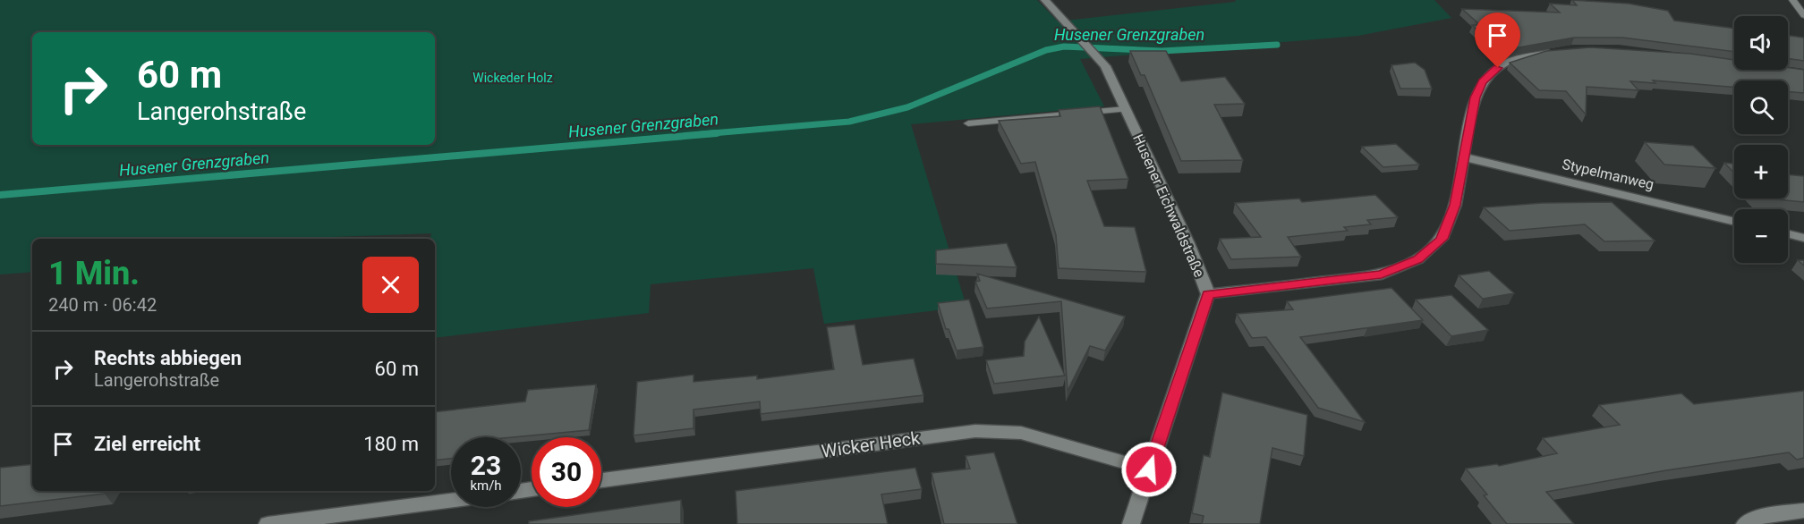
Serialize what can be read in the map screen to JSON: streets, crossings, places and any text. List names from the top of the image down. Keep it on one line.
{"streets":{"street":["Stypelmanweg","Husener Eichwaldstraße","Wicker Heck"]},"crossings":[["Husener Eichwaldstraße","Wicker Heck"]],"water":["Husener Grenzgraben"],"parks":["Wickeder Holz"],"page":{"map_buttons":["+","−"],"turn":["60 m","Langerohstraße"],"heading":["1 Min.","240 m · 06:42"],"list":[{"name":"Rechts abbiegen","note":"Langerohstraße","value":"60 m"},{"name":"Ziel erreicht","value":"180 m"}],"speed":"23 km/h","limit":"30"}}
